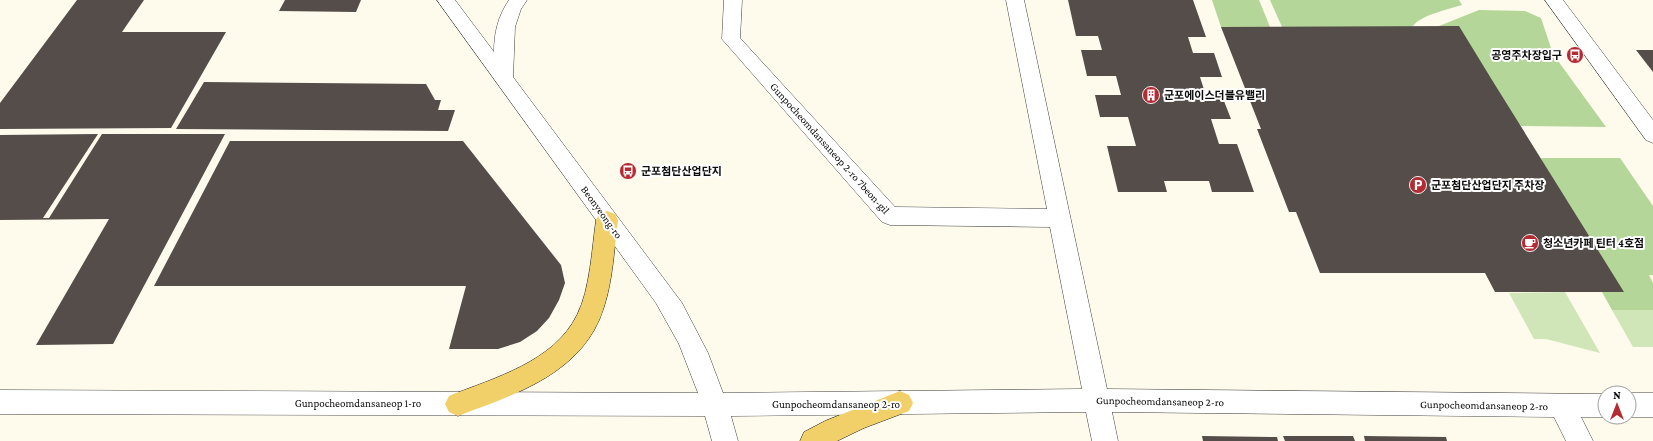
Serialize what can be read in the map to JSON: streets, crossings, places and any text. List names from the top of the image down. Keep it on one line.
{"streets":{"street":["Gunpocheomdansaneop 2-ro 7beon-gil","Beonyeong-ro","Gunpocheomdansaneop 2-ro","Gunpocheomdansaneop 1-ro"]},"crossings":[["Beonyeong-ro","Gunpocheomdansaneop 2-ro"],["Beonyeong-ro","Gunpocheomdansaneop 1-ro"],["Gunpocheomdansaneop 2-ro","Gunpocheomdansaneop 1-ro"]],"places":{"bus stop":["공영주차장입구","군포첨단산업단지"],"building":["군포에이스더블유밸리"],"parking":["군포첨단산업단지 주차장"],"cafe":["청소년카페 틴터 4호점"]},"north":"top"}
